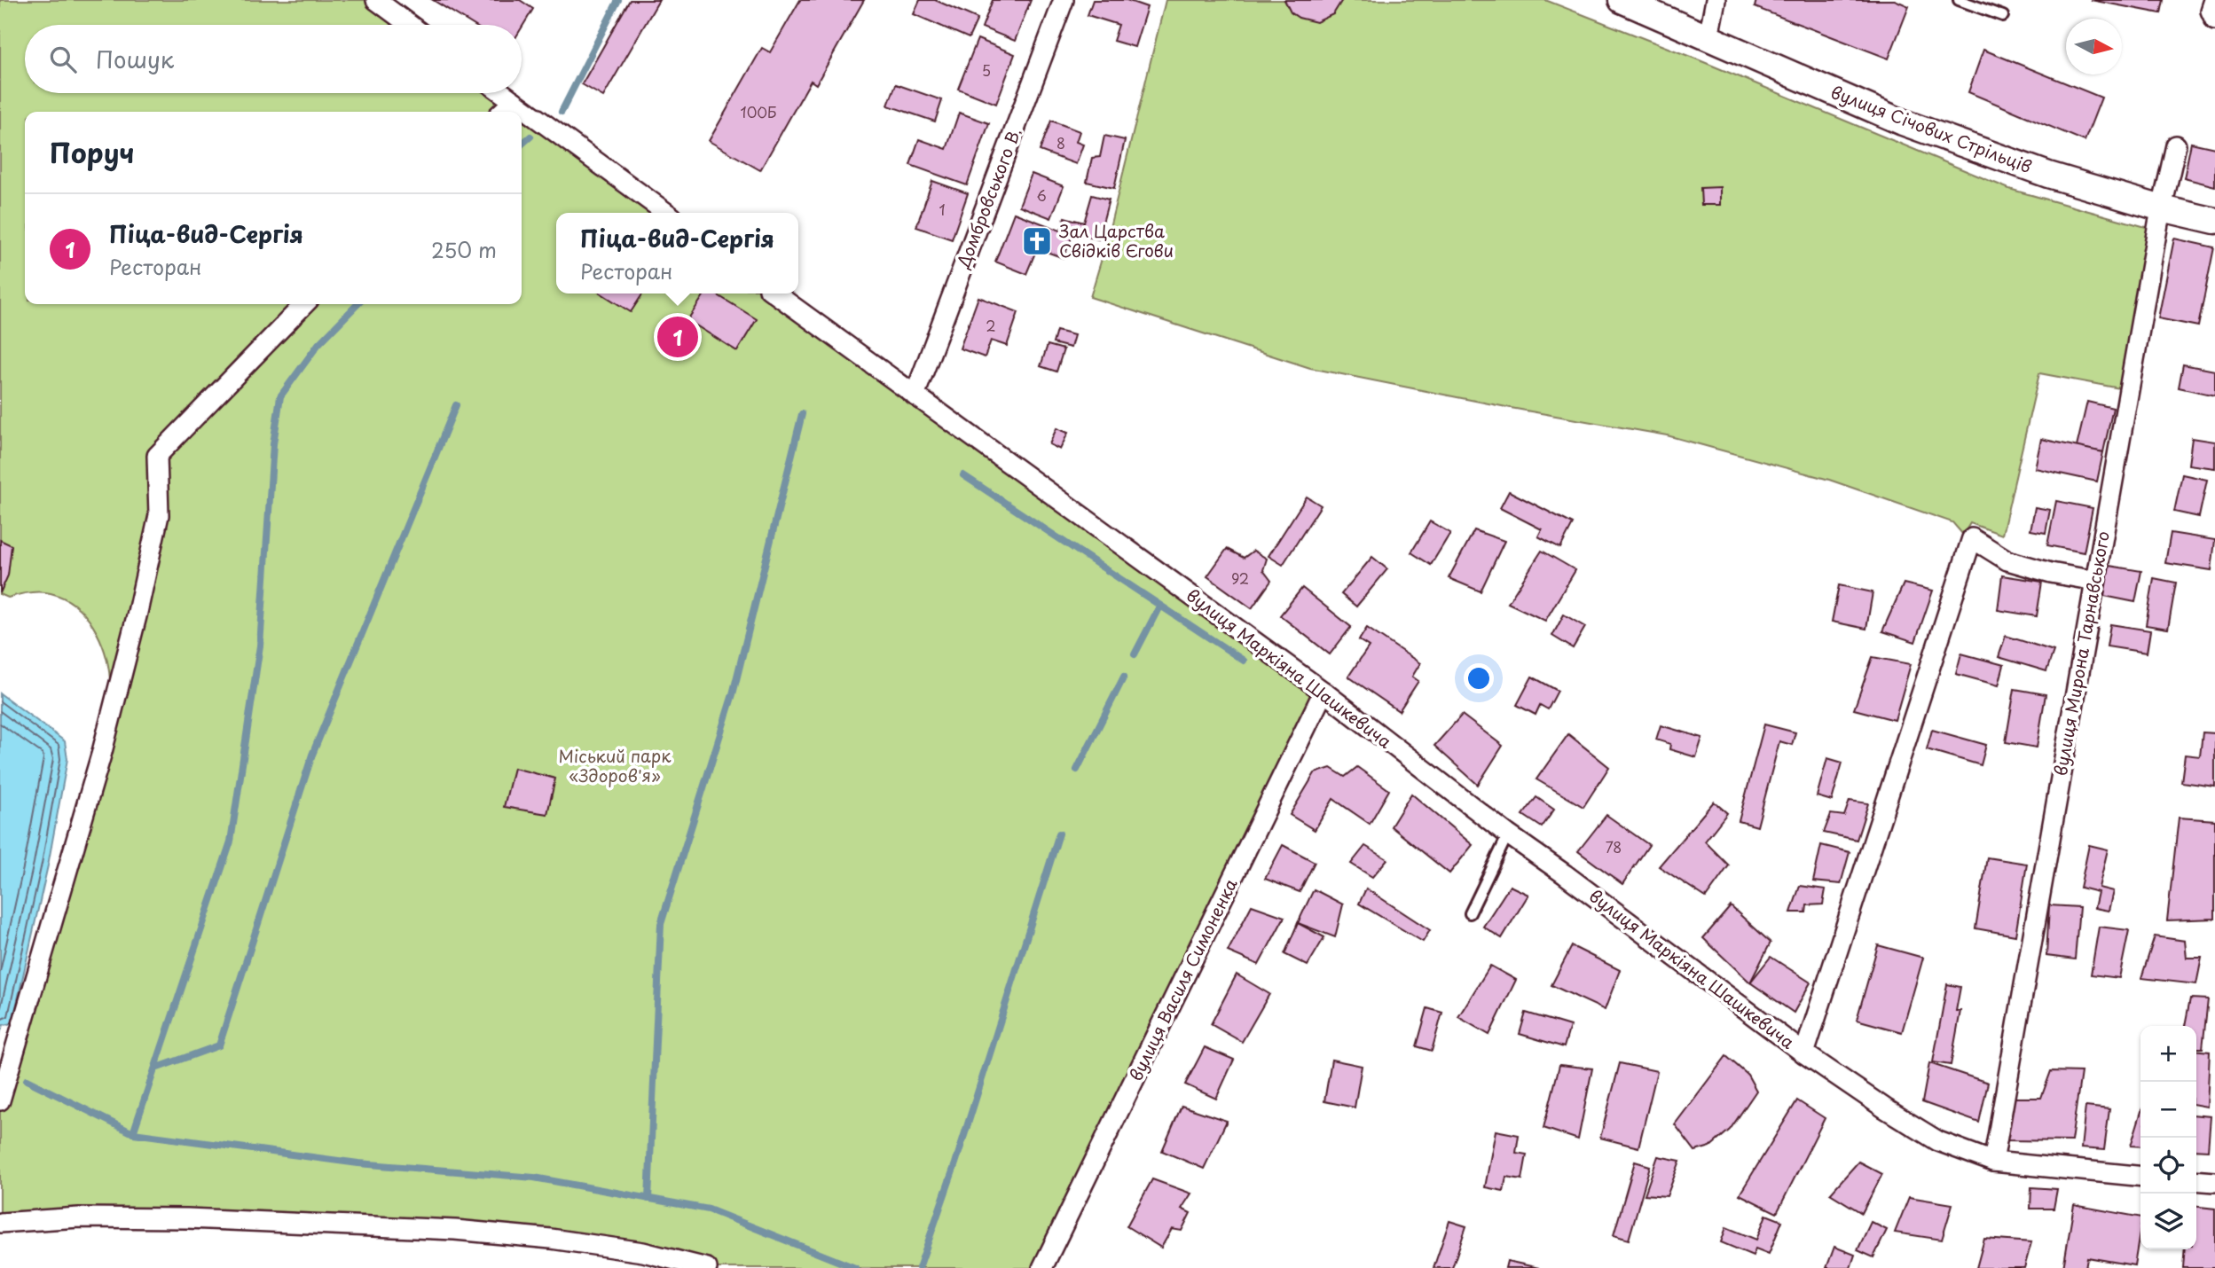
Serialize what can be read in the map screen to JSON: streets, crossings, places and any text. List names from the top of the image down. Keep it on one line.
{"streets":{"street":["вулиця Січових Стрільців","Домбровського В.","вулиця Мирона Тарнавського","вулиця Маркіяна Шашкевича","вулиця Василя Симоненка"]},"crossings":[["вулиця Січових Стрільців","вулиця Мирона Тарнавського"],["Домбровського В.","вулиця Маркіяна Шашкевича"],["вулиця Мирона Тарнавського","вулиця Маркіяна Шашкевича"],["вулиця Маркіяна Шашкевича","вулиця Василя Симоненка"]],"parks":["Міський парк «Здоров'я»"],"places":{"church":["Зал Царства Свідків Єгови"]},"house_numbers":["5","100Б","8","6","1","2","92","78"],"north":"right","page":{"search":"Пошук","heading":"Поруч","list":[{"mark":"1","name":"Піца-вид-Сергія","note":"Ресторан","value":"250 m"}],"popup":["Піца-вид-Сергія","Ресторан"],"pins":"1","map_buttons":["+","−"]}}
